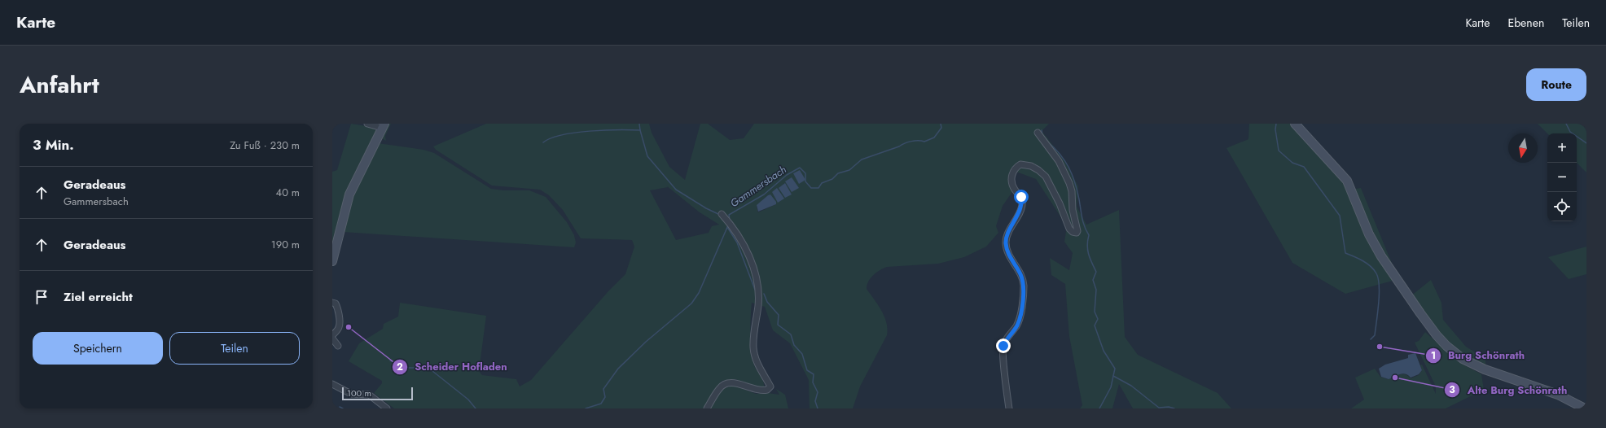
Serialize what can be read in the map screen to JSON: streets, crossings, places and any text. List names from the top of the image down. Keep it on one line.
{"water":["Gammersbach"],"places":["Scheider Hofladen","Burg Schönrath","Alte Burg Schönrath"],"scale_bar":"100 m","north":"bottom","page":{"header":"Karte","nav":["Karte","Ebenen","Teilen"],"title":"Anfahrt","buttons":["Route",["Speichern","Teilen"]],"heading":["3 Min.","Zu Fuß · 230 m"],"map_buttons":["+","−"],"list":[["Geradeaus","Gammersbach","40 m"],["Geradeaus","190 m"],"Ziel erreicht"],"scale":"100 m"}}
